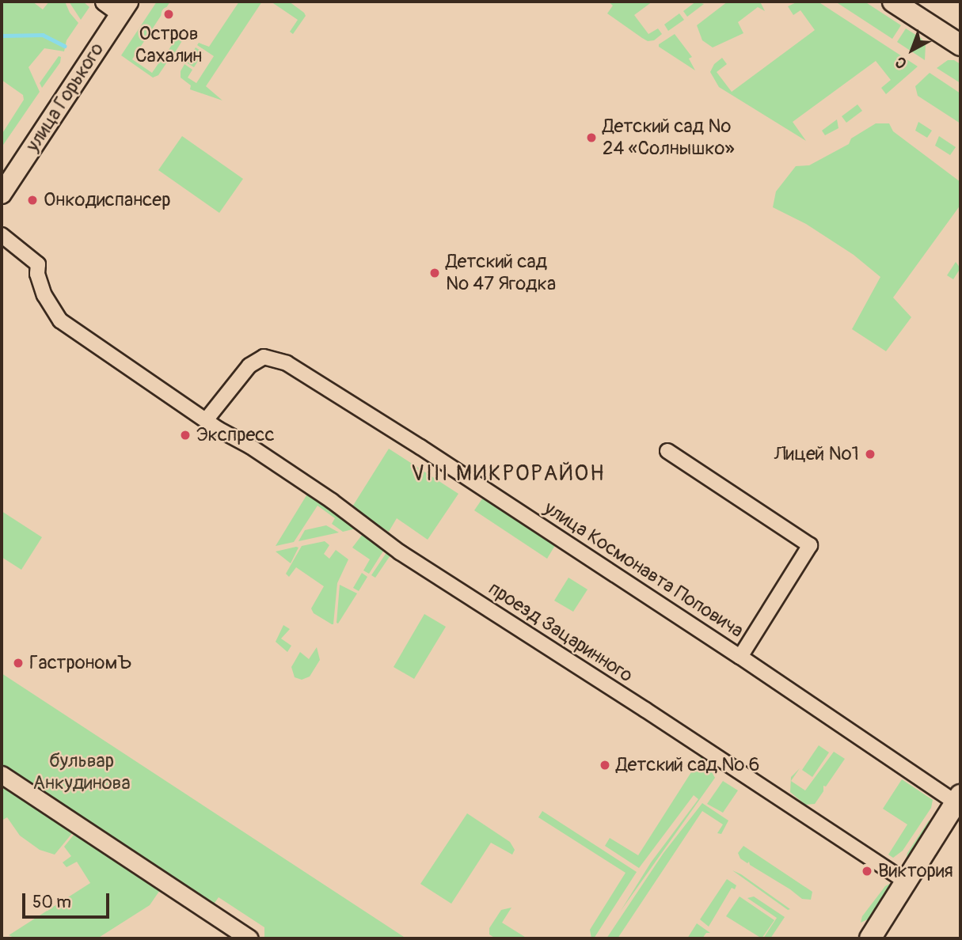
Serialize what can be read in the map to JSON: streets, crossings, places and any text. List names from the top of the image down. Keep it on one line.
{"streets":{"main road":["улица Горького"],"street":["улица Космонавта Поповича","проезд Зацаринного"]},"crossings":[["улица Космонавта Поповича","проезд Зацаринного"]],"districts":["VIII МИКРОРАЙОН"],"parks":["бульвар Анкудинова"],"places":["Остров Сахалин","Детский сад № 24 «Солнышко»","Онкодиспансер","Детский сад № 47 Ягодка","Экспресс","Лицей №1","ГастрономЪ","Детский сад № 6","Виктория"],"scale_bar":"50 m","north":"bottom left"}
